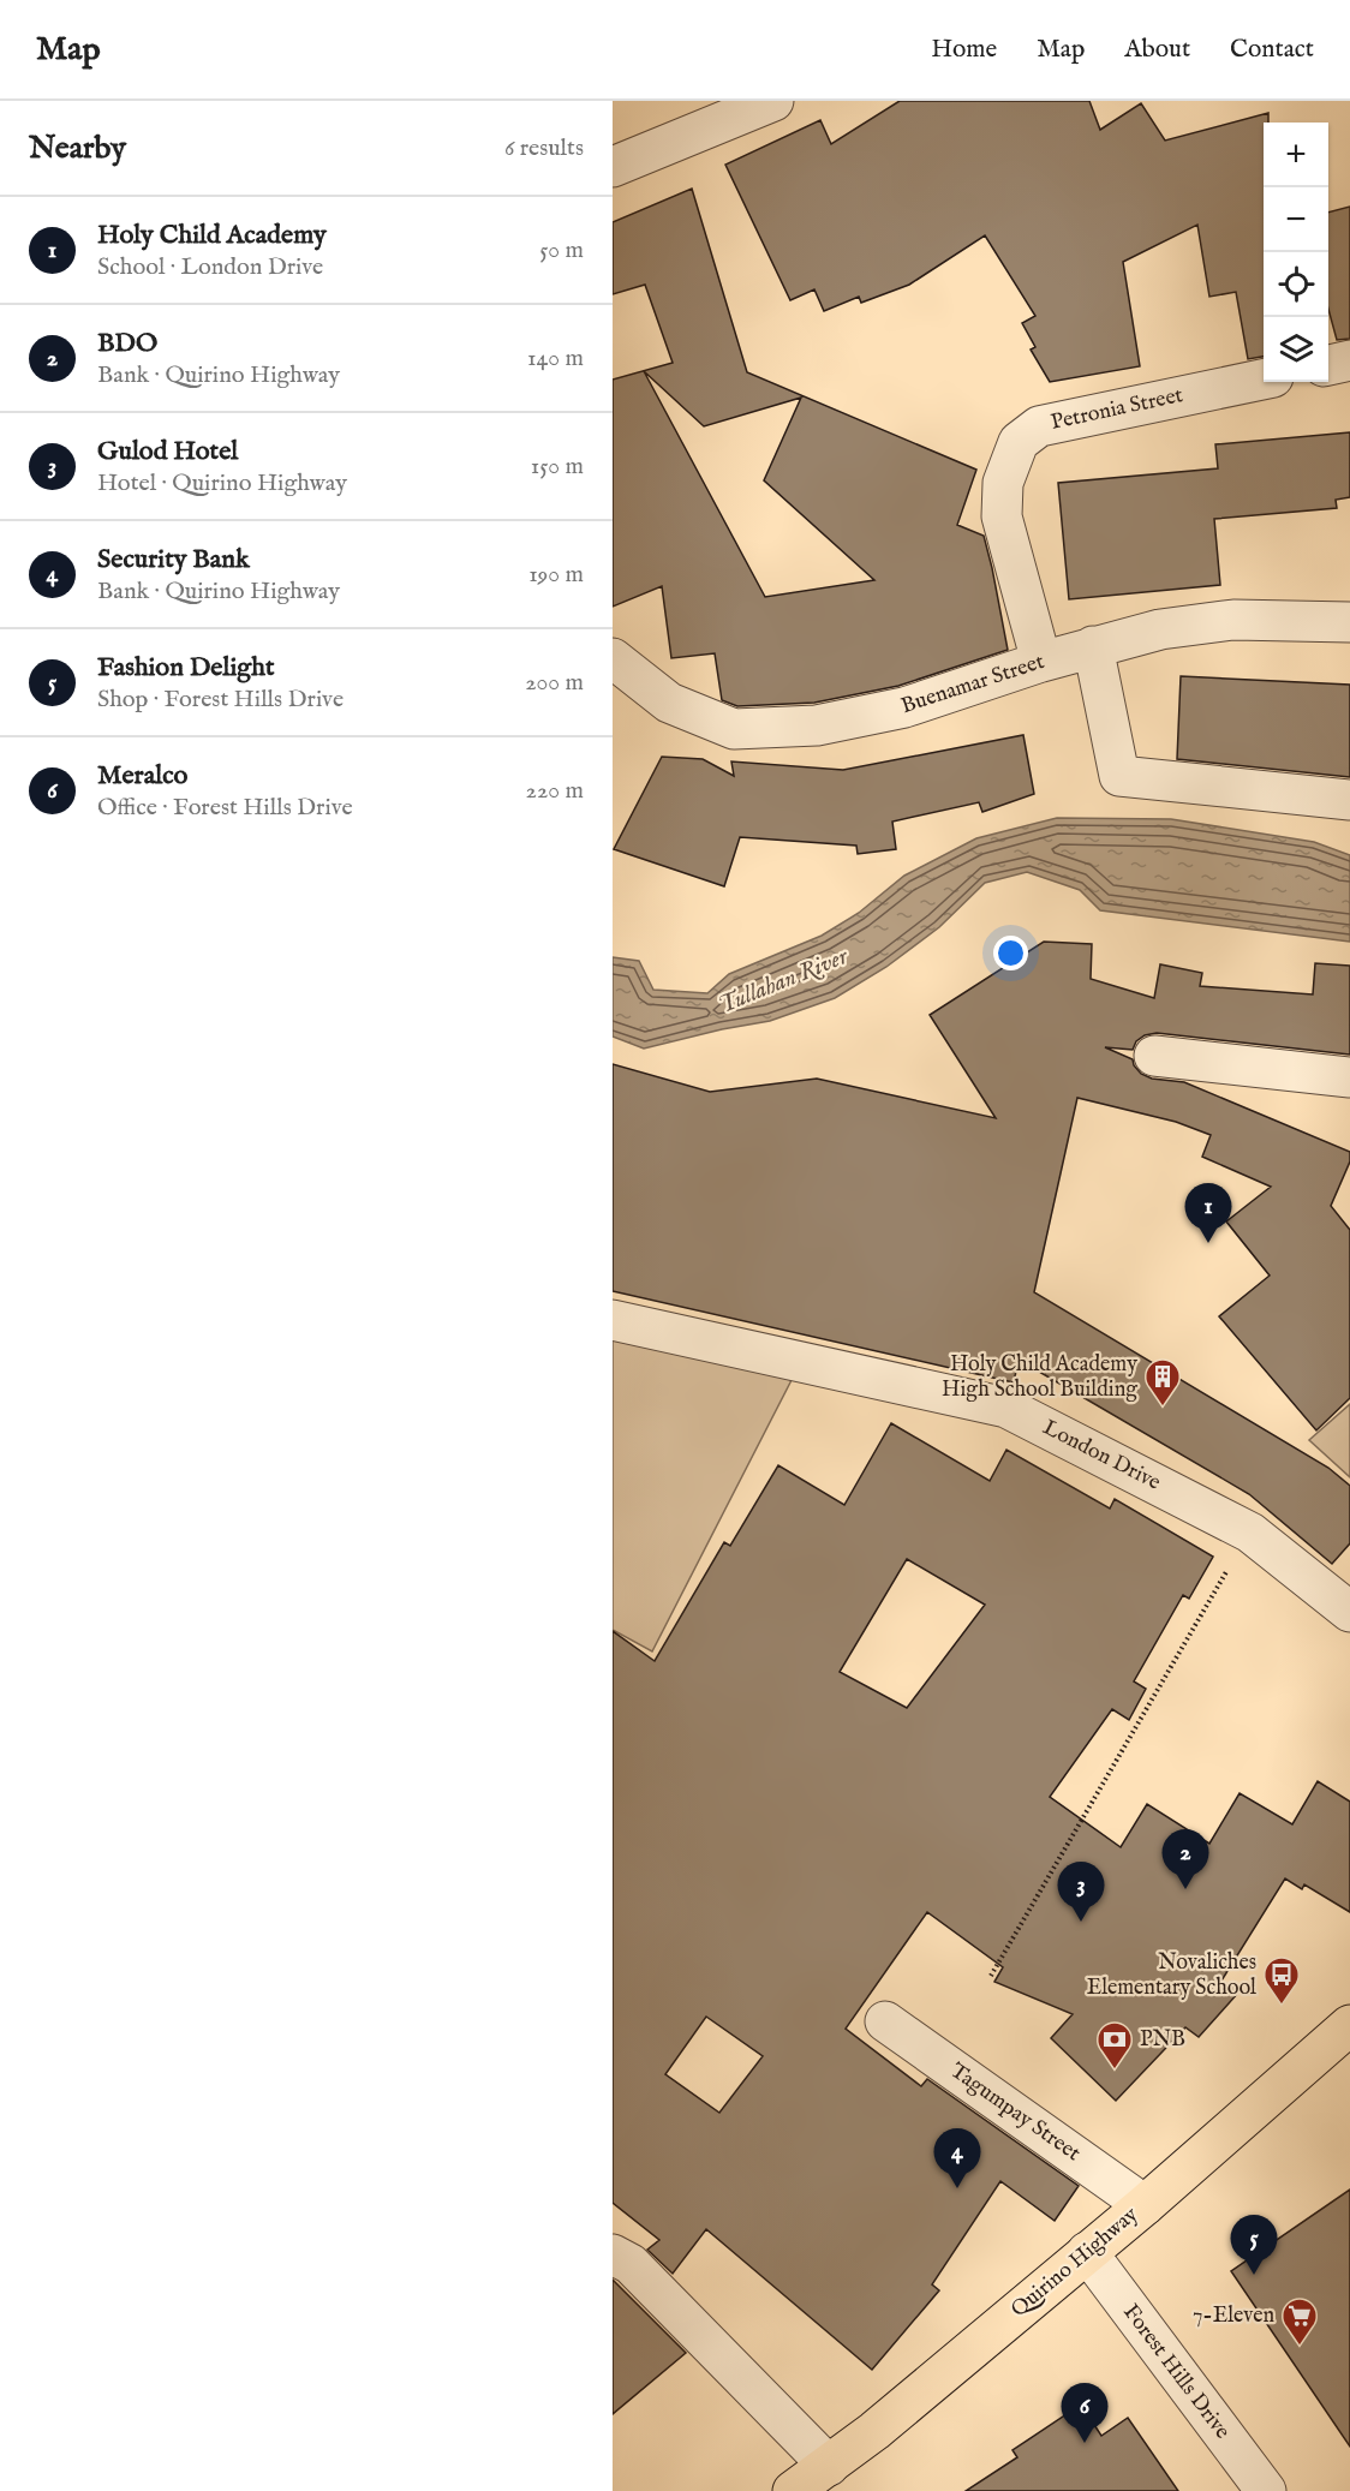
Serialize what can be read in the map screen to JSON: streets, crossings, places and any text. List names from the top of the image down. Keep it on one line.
{"streets":{"main road":["Quirino Highway"],"street":["Petronia Street","Buenamar Street","London Drive","Tagumpay Street","Forest Hills Drive"]},"crossings":[["Petronia Street","Buenamar Street"],["Tagumpay Street","Quirino Highway"],["Quirino Highway","Forest Hills Drive"]],"water":["Tullahan River"],"places":{"building":["Holy Child Academy High School Building"],"bus stop":["Novaliches Elementary School"],"bank":["PNB"],"supermarket":["7-Eleven"]},"page":{"header":"Map","nav":["Home","Map","About","Contact"],"heading":["Nearby","6 results"],"map_buttons":["+","−"],"list":[{"mark":"1","name":"Holy Child Academy","note":"School · London Drive","value":"50 m"},{"mark":"2","name":"BDO","note":"Bank · Quirino Highway","value":"140 m"},{"mark":"3","name":"Gulod Hotel","note":"Hotel · Quirino Highway","value":"150 m"},{"mark":"4","name":"Security Bank","note":"Bank · Quirino Highway","value":"190 m"},{"mark":"5","name":"Fashion Delight","note":"Shop · Forest Hills Drive","value":"200 m"},{"mark":"6","name":"Meralco","note":"Office · Forest Hills Drive","value":"220 m"}],"pins":["1","2","3","4","5","6"]}}
